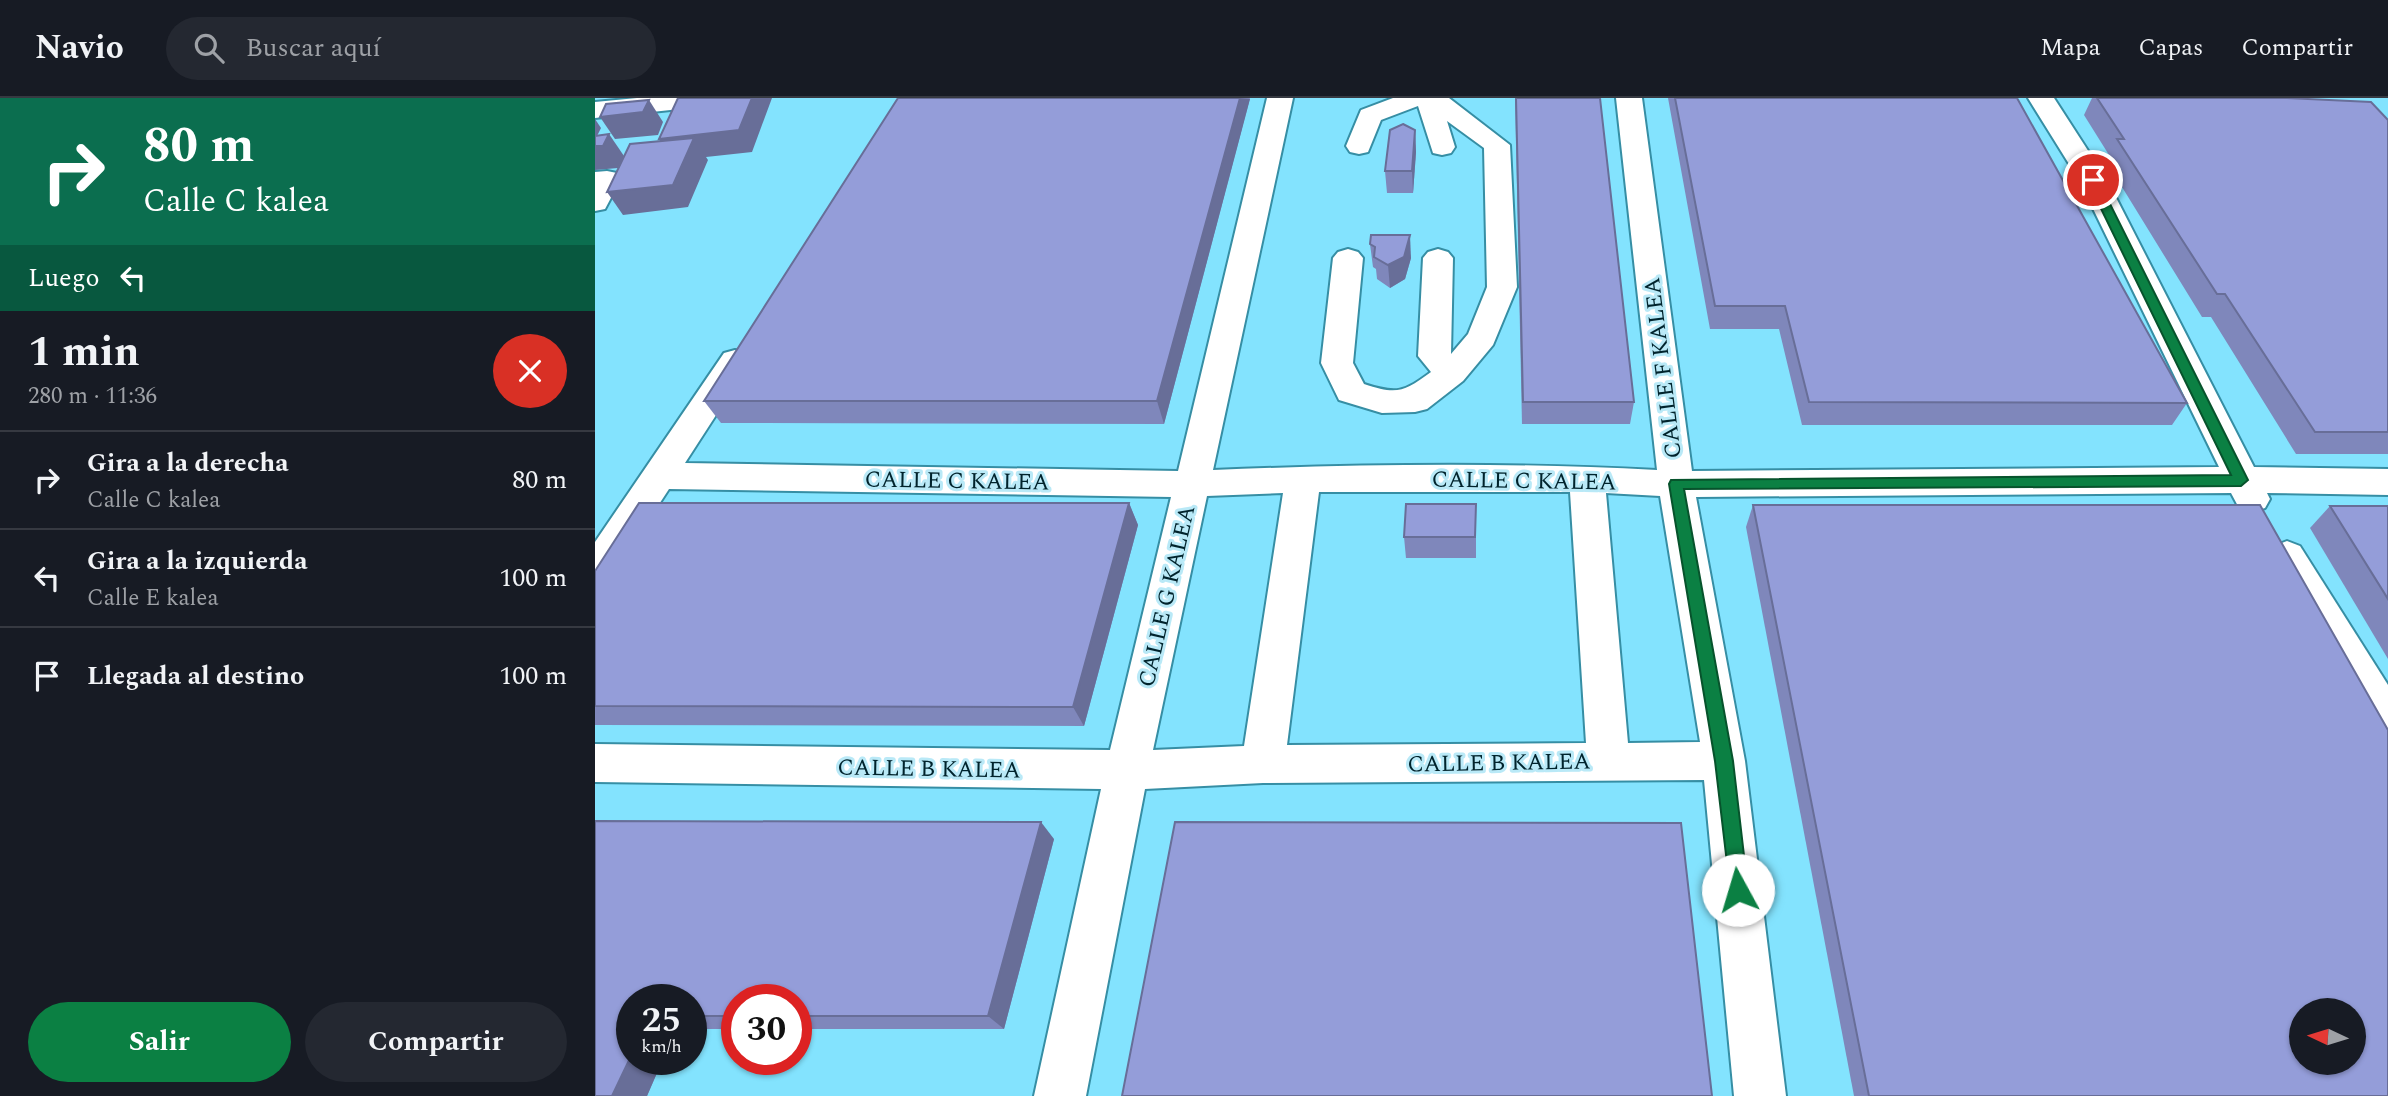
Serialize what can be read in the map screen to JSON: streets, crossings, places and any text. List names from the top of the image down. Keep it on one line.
{"streets":{"street":["CALLE F KALEA","CALLE C KALEA","CALLE G KALEA","CALLE B KALEA"]},"crossings":[["CALLE F KALEA","CALLE C KALEA"],["CALLE F KALEA","CALLE B KALEA"],["CALLE C KALEA","CALLE G KALEA"],["CALLE C KALEA","CALLE B KALEA"],["CALLE G KALEA","CALLE B KALEA"]],"north":"left","page":{"header":"Navio","search":"Buscar aquí","nav":["Mapa","Capas","Compartir"],"turn":["80 m","Calle C kalea"],"then":"Luego","heading":["1 min","280 m · 11:36"],"list":[{"name":"Gira a la derecha","note":"Calle C kalea","value":"80 m"},{"name":"Gira a la izquierda","note":"Calle E kalea","value":"100 m"},{"name":"Llegada al destino","value":"100 m"}],"speed":"25 km/h","limit":"30","buttons":["Salir","Compartir"]}}
